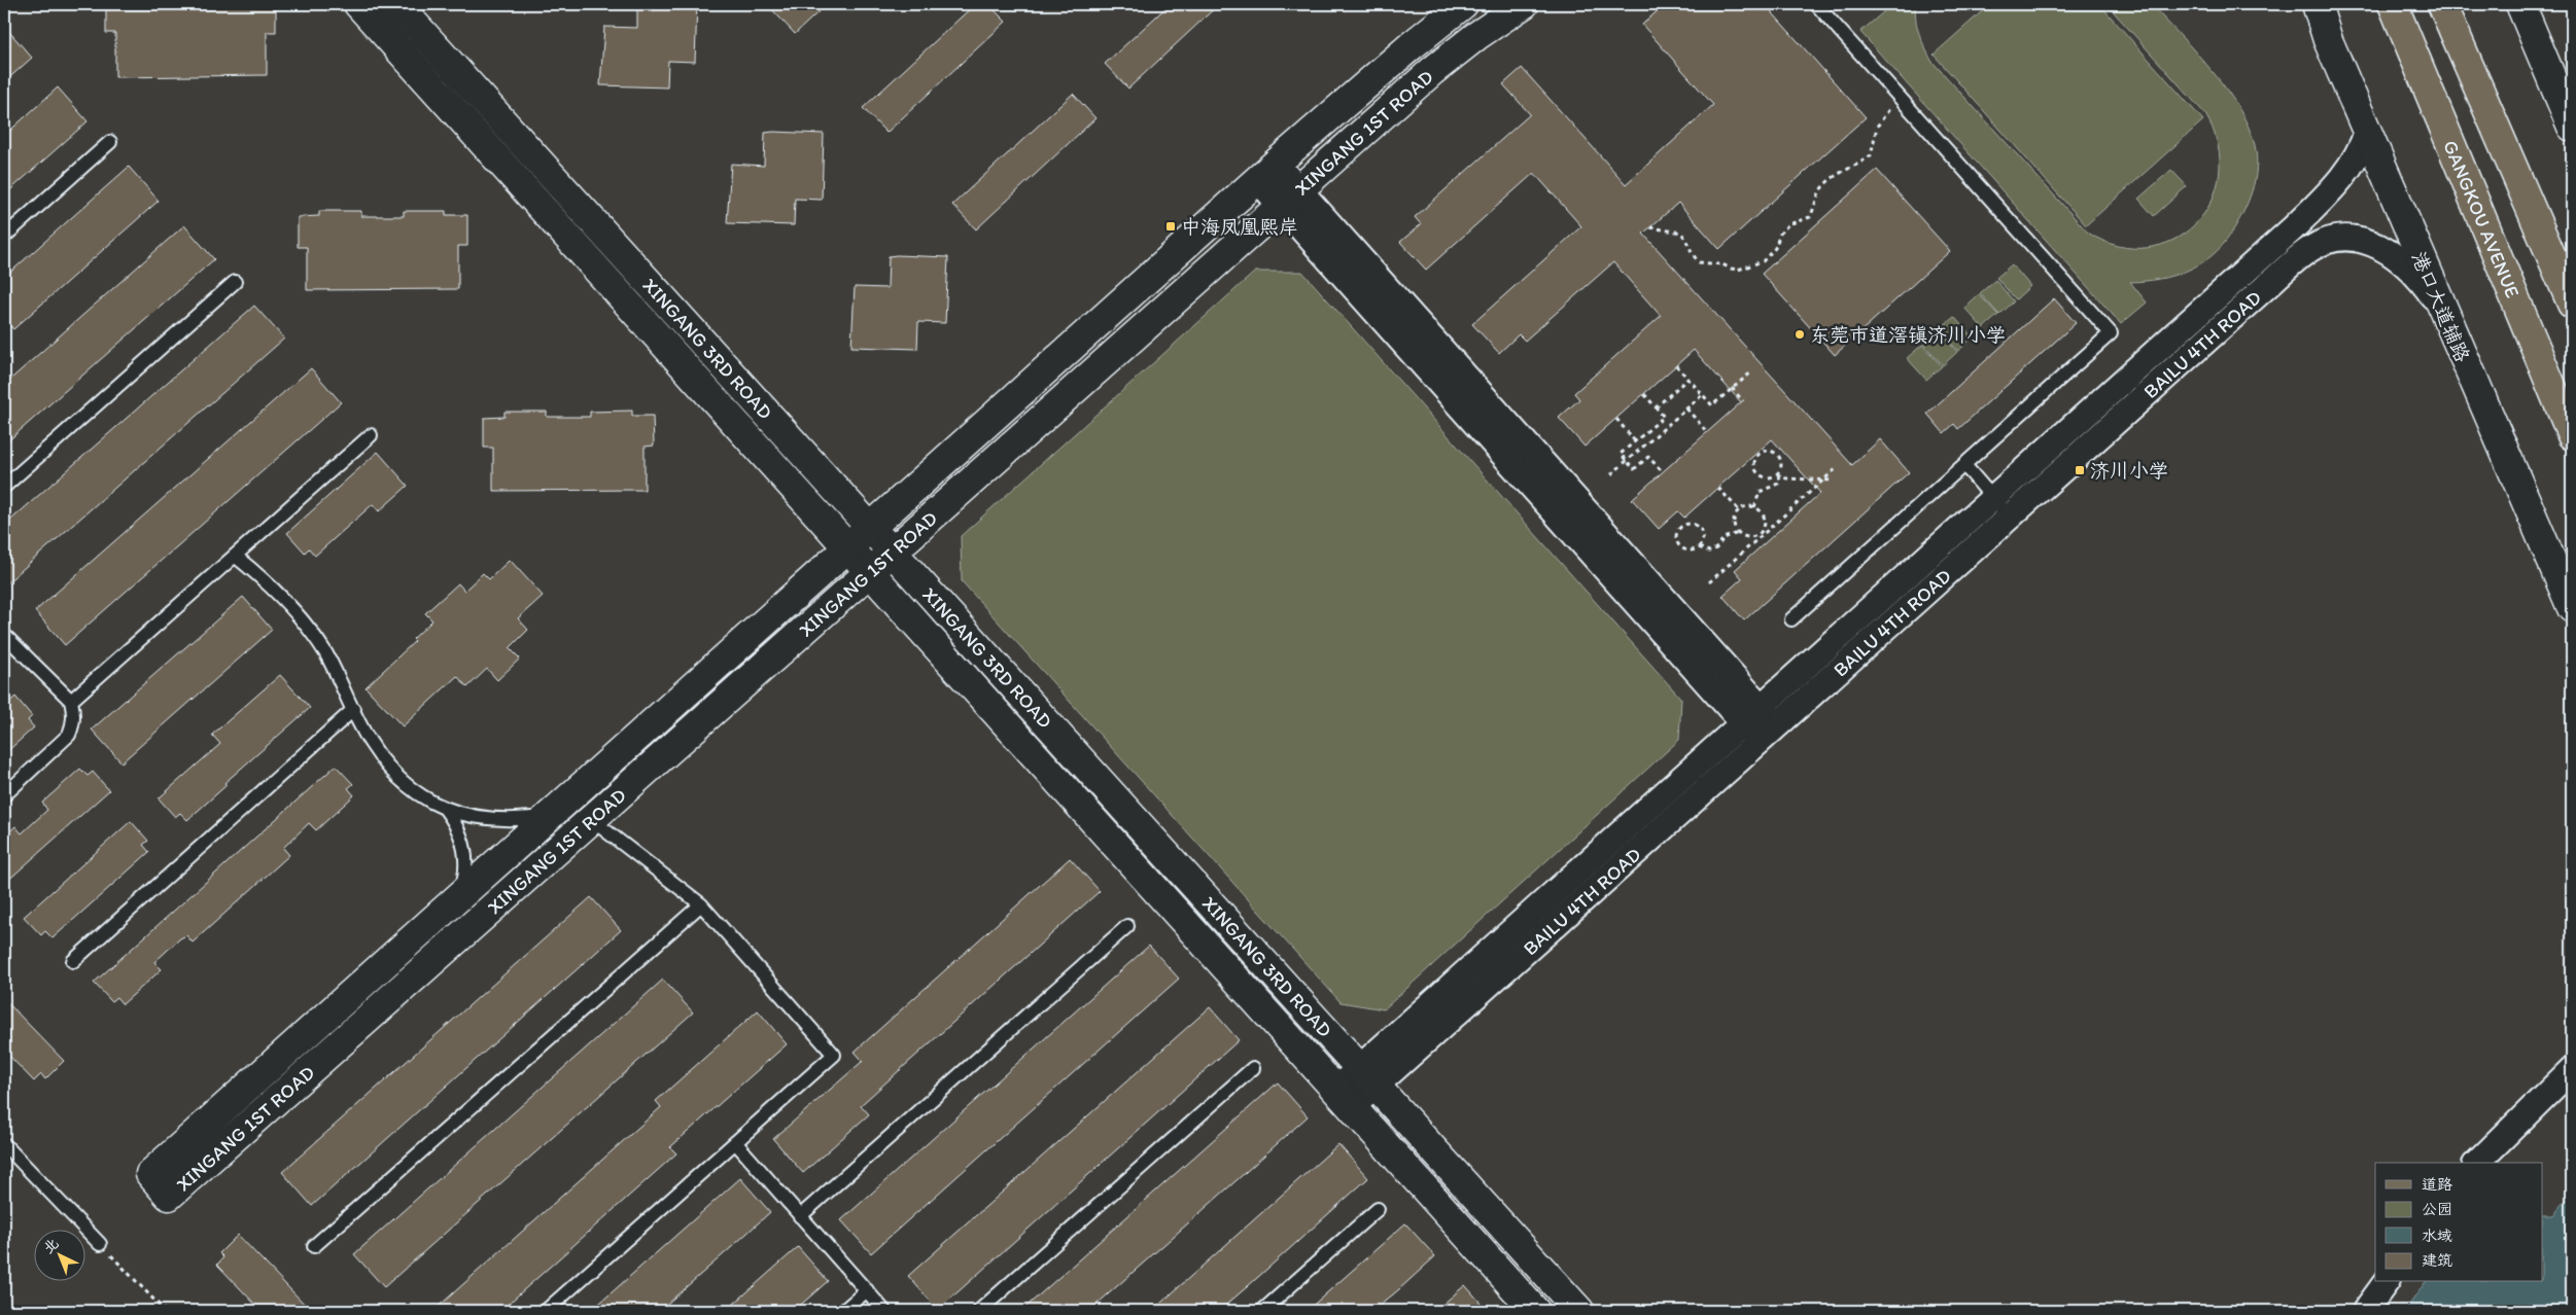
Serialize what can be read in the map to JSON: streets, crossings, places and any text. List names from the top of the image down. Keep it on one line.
{"streets":{"main road":["GANGKOU AVENUE"],"street":["XINGANG 1ST ROAD","港口大道辅路","BAILU 4TH ROAD","XINGANG 3RD ROAD"]},"crossings":[["XINGANG 1ST ROAD","XINGANG 3RD ROAD"],["港口大道辅路","BAILU 4TH ROAD"],["BAILU 4TH ROAD","XINGANG 3RD ROAD"]],"places":{"transit":["中海凤凰熙岸","济川小学"],"other":["东莞市道滘镇济川小学"]},"legend":["道路","公园","水域","建筑"],"north":"top left"}
